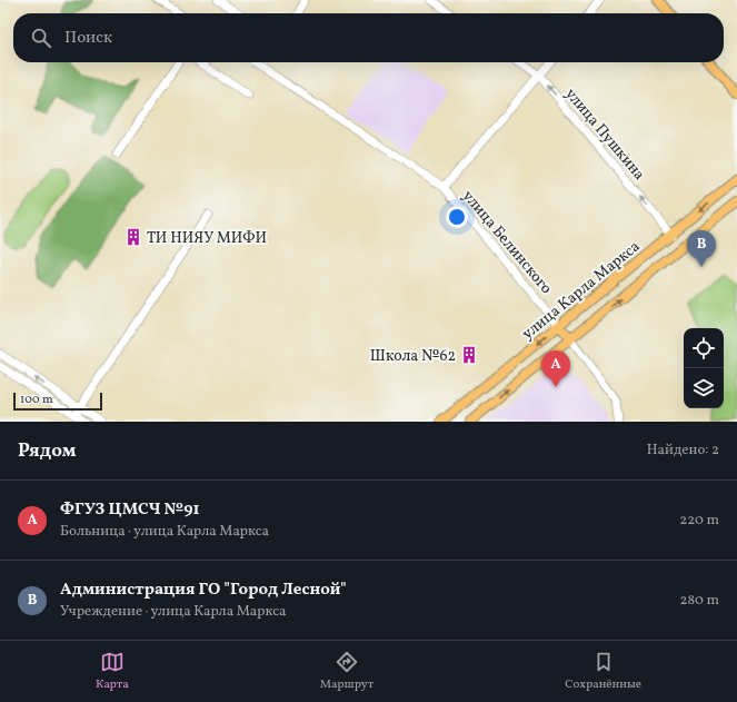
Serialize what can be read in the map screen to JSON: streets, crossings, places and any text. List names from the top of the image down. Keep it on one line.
{"streets":{"main road":["улица Белинского","улица Карла Маркса"],"street":["улица Пушкина"]},"crossings":[["улица Пушкина","улица Карла Маркса"],["улица Белинского","улица Карла Маркса"]],"one_way":["улица Пушкина"],"places":{"building":["ТИ НИЯУ МИФИ","Школа №62"]},"scale_bar":"100 m","page":{"search":"Поиск","pins":["B","A"],"scale":"100 m","heading":["Рядом","Найдено: 2"],"list":[{"mark":"A","name":"ФГУЗ ЦМСЧ №91","note":"Больница · улица Карла Маркса","value":"220 m"},{"mark":"B","name":"Администрация ГО \"Город Лесной\"","note":"Учреждение · улица Карла Маркса","value":"280 m"}],"nav":["Карта","Маршрут","Сохранённые"]}}
